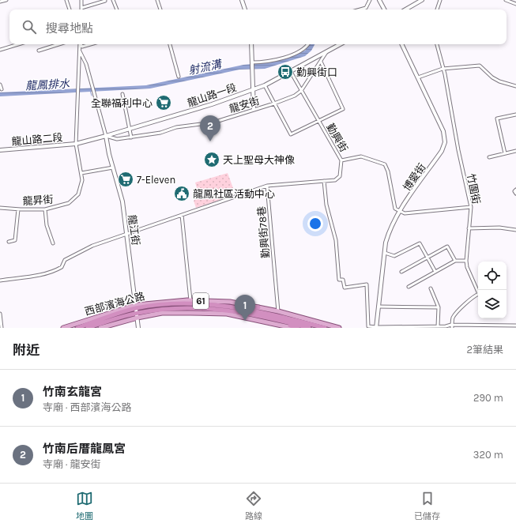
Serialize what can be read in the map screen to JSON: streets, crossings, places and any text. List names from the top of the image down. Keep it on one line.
{"streets":{"highway":["61"],"main road":["西部濱海公路"],"street":["龍山路一段","龍安街","勤興街","龍山路二段","博愛街","竹圍街","龍昇街","龍江街","勤興街78巷"]},"crossings":[["龍山路一段","龍安街"],["龍山路一段","勤興街"],["龍山路一段","龍山路二段"],["龍山路一段","龍昇街"],["龍山路一段","龍江街"],["龍安街","勤興街"],["龍安街","龍江街"],["勤興街","博愛街"],["龍山路二段","龍昇街"],["龍江街","61"],["龍江街","西部濱海公路"],["勤興街78巷","西部濱海公路"],["61","西部濱海公路"]],"water":["射流溝","龍鳳排水"],"places":{"bus stop":["勤興街口"],"supermarket":["全聯福利中心","7-Eleven"],"place":["天上聖母大神像"],"public building":["龍鳳社區活動中心"]},"page":{"search":"搜尋地點","pins":["2","1"],"heading":["附近","2筆結果"],"list":[{"mark":"1","name":"竹南玄龍宮","note":"寺廟 · 西部濱海公路","value":"290 m"},{"mark":"2","name":"竹南后厝龍鳳宮","note":"寺廟 · 龍安街","value":"320 m"}],"nav":["地圖","路線","已儲存"]}}
